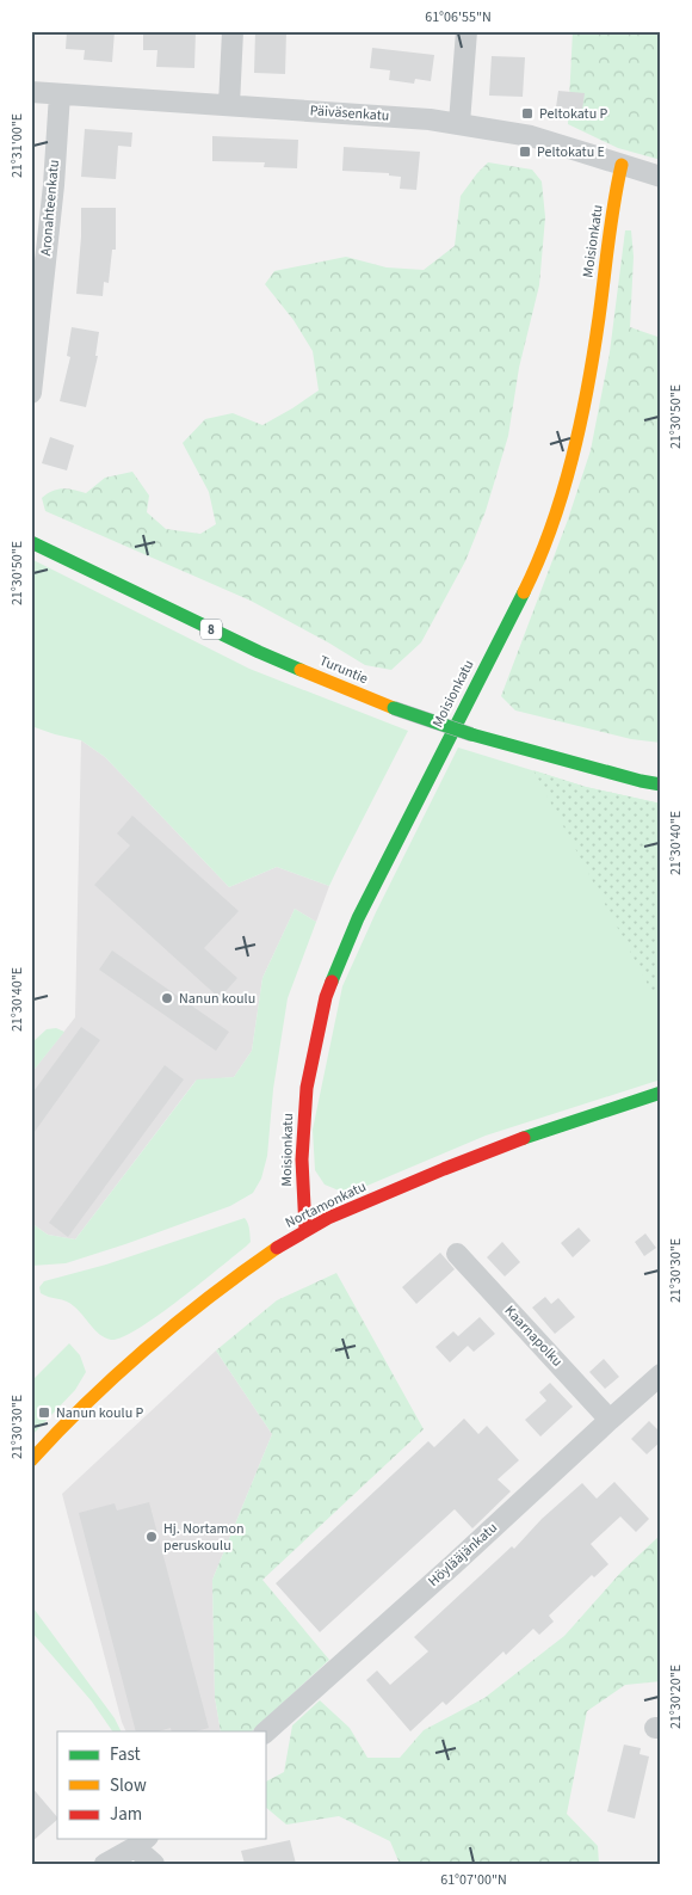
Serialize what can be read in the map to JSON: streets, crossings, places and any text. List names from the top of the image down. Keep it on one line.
{"streets":{"main road":["Moisionkatu","8","Turuntie","Nortamonkatu"],"street":["Päiväsenkatu","Aronahteenkatu","Kaarnapolku","Höylääjänkatu"]},"crossings":[["Päiväsenkatu","Aronahteenkatu"],["Päiväsenkatu","Moisionkatu"],["Moisionkatu","Nortamonkatu"],["Kaarnapolku","Höylääjänkatu"]],"places":{"transit":["Peltokatu P","Peltokatu E","Nanun koulu P"],"other":["Nanun koulu","Hj. Nortamon peruskoulu"]},"legend":["Fast","Slow","Jam"],"coordinates":["61°06'55\"N","21°31'00\"E","21°30'50\"E","21°30'40\"E","21°30'30\"E","21°30'20\"E","61°07'00\"N"]}
